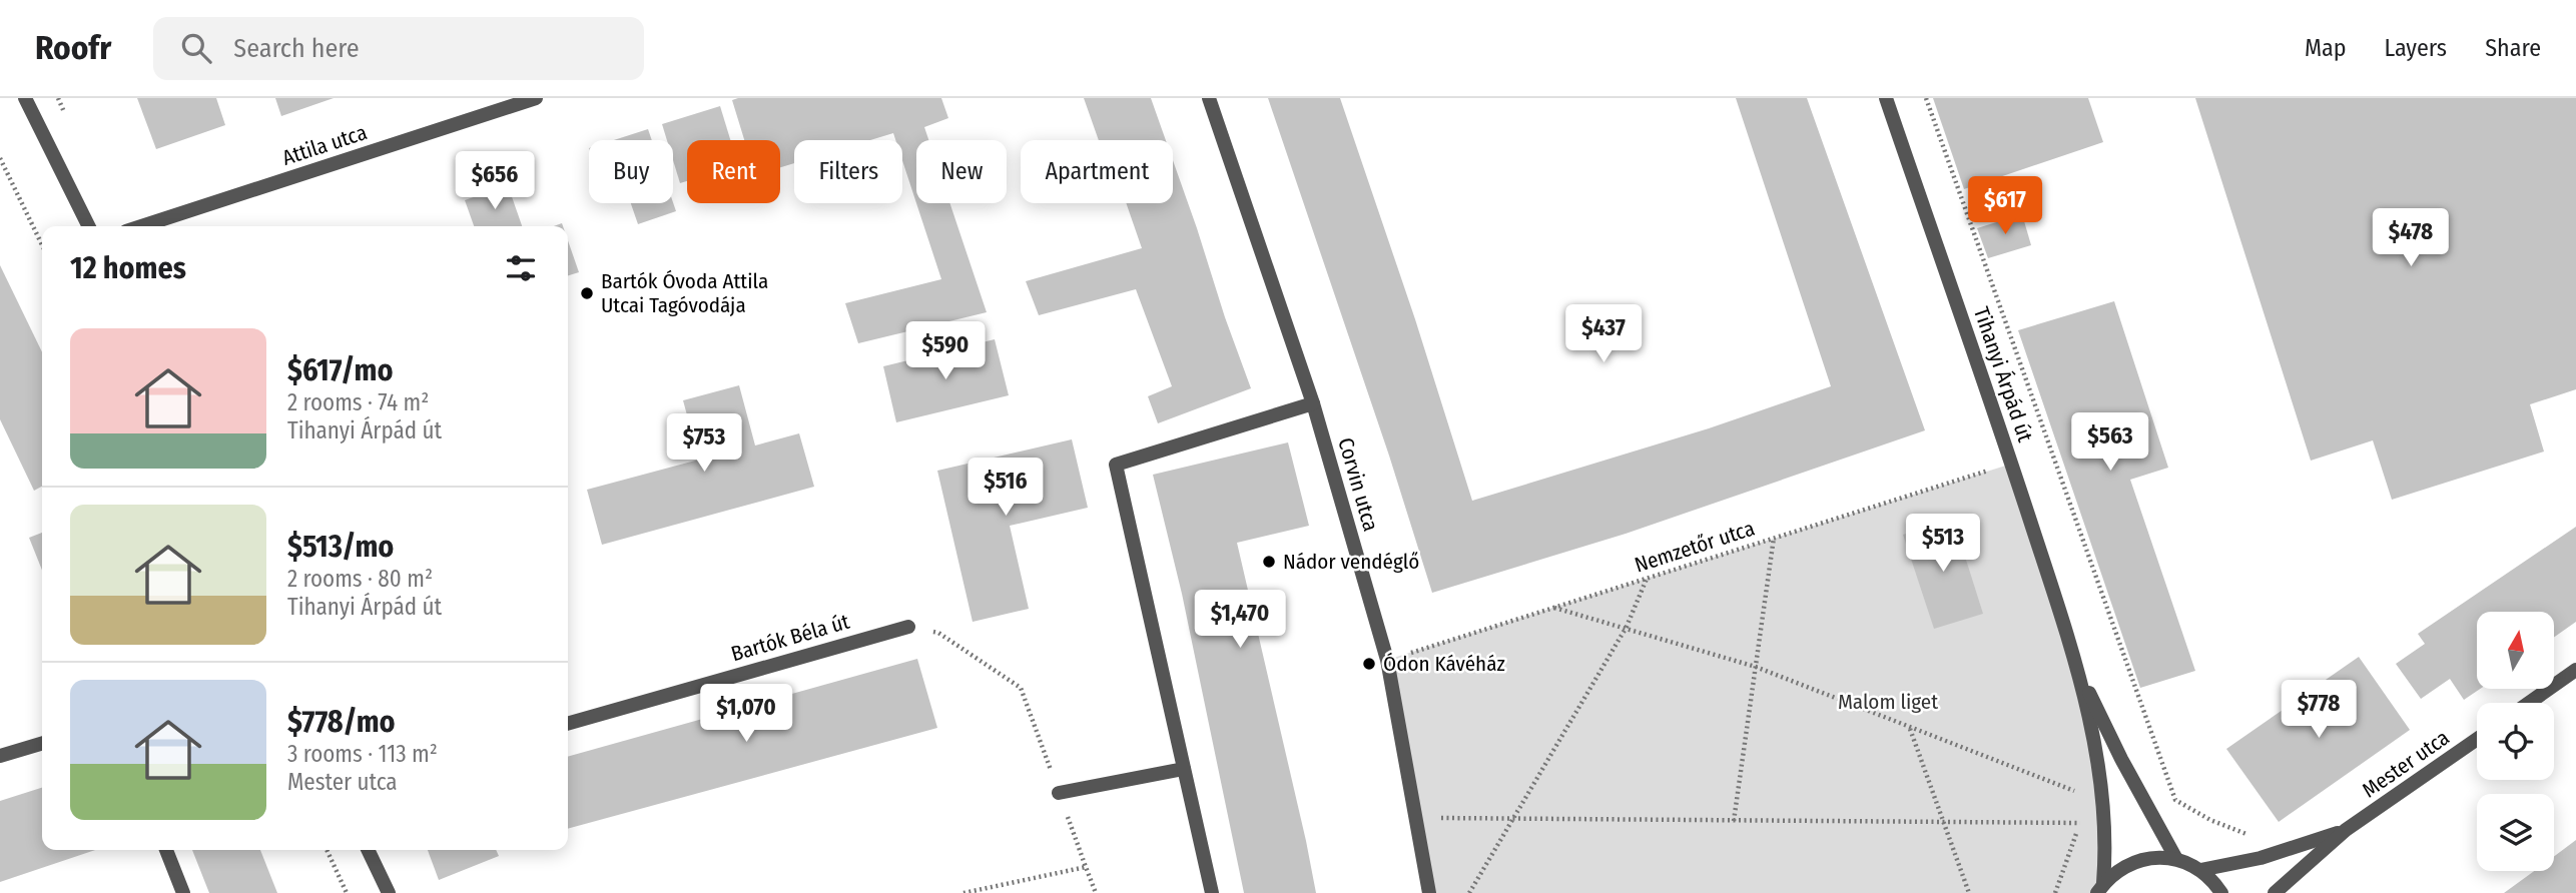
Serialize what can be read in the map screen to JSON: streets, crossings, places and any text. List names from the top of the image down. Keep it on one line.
{"streets":{"street":["Attila utca","Tihanyi Árpád út","Corvin utca","Bartók Béla út","Mester utca"],"path":["Nemzetőr utca"]},"crossings":[["Tihanyi Árpád út","Nemzetőr utca"],["Tihanyi Árpád út","Mester utca"],["Corvin utca","Nemzetőr utca"]],"parks":["Malom liget"],"places":["Bartók Óvoda Attila Utcai Tagóvodája","Nádor vendéglő","Ódon Kávéház"],"north":"top","page":{"header":"Roofr","search":"Search here","nav":["Map","Layers","Share"],"chip":["Buy","Rent","Filters","New","Apartment"],"price":["$656","$617","$478","$437","$590","$563","$753","$516","$513","$1,470","$778","$1,070"],"heading":"12 homes","list":[{"name":"$617/mo","note":"2 rooms · 74 m² · Tihanyi Árpád út"},{"name":"$513/mo","note":"2 rooms · 80 m² · Tihanyi Árpád út"},{"name":"$778/mo","note":"3 rooms · 113 m² · Mester utca"}]}}
